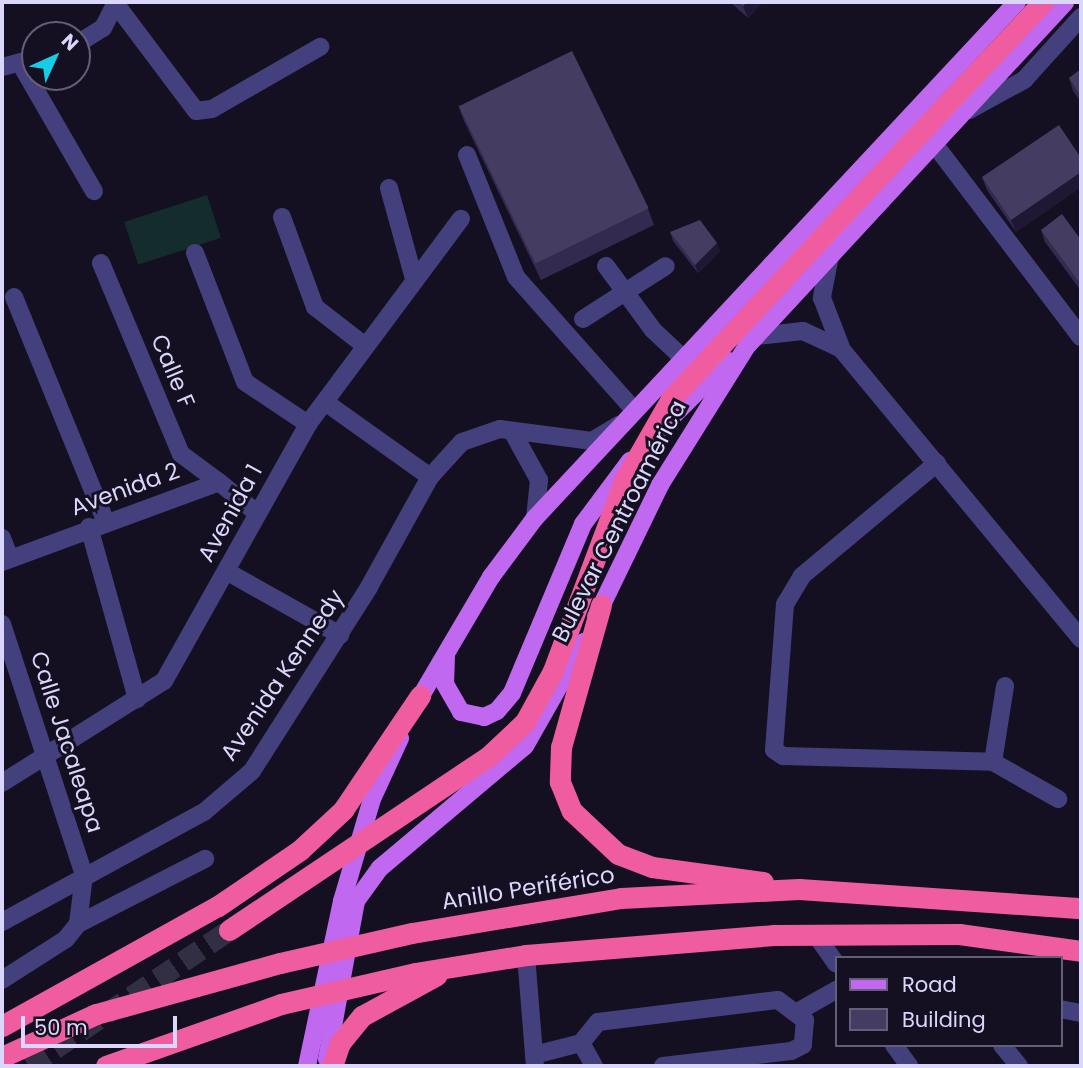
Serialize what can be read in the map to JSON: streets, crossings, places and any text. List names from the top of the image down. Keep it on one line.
{"streets":{"highway":["Anillo Periférico"],"main road":["Bulevar Centroamérica"],"street":["Calle F","Avenida 2","Avenida 1","Avenida Kennedy","Calle Jacaleapa"]},"crossings":[["Calle F","Avenida 2"],["Avenida 1","Calle Jacaleapa"],["Bulevar Centroamérica","Avenida Kennedy"],["Avenida Kennedy","Calle Jacaleapa"]],"legend":["Road","Building"],"scale_bar":"50 m","north":"top right"}
